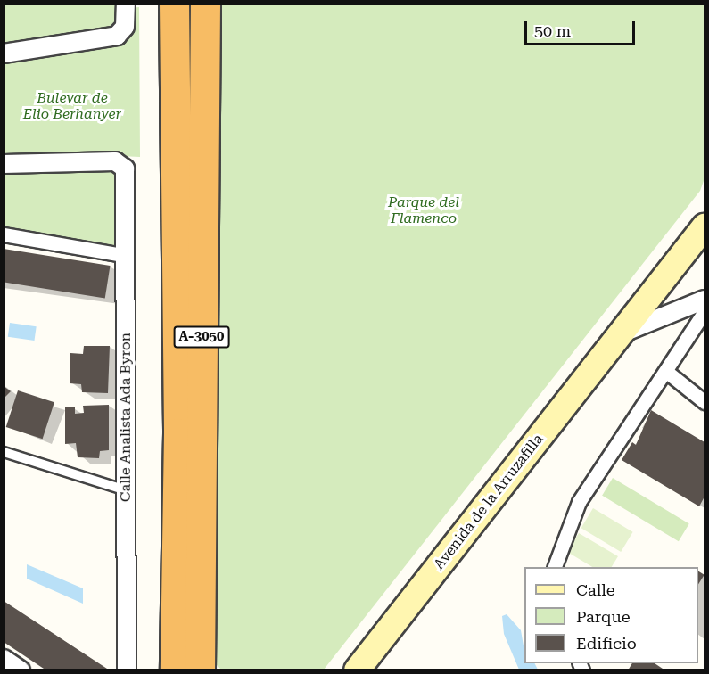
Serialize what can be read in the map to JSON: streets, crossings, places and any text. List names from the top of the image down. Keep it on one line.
{"streets":{"highway":["A-3050"],"main road":["Avenida de la Arruzafilla"],"street":["Calle Analista Ada Byron"]},"parks":["Bulevar de Elio Berhanyer","Parque del Flamenco"],"legend":["Calle","Parque","Edificio"],"scale_bar":"50 m"}
